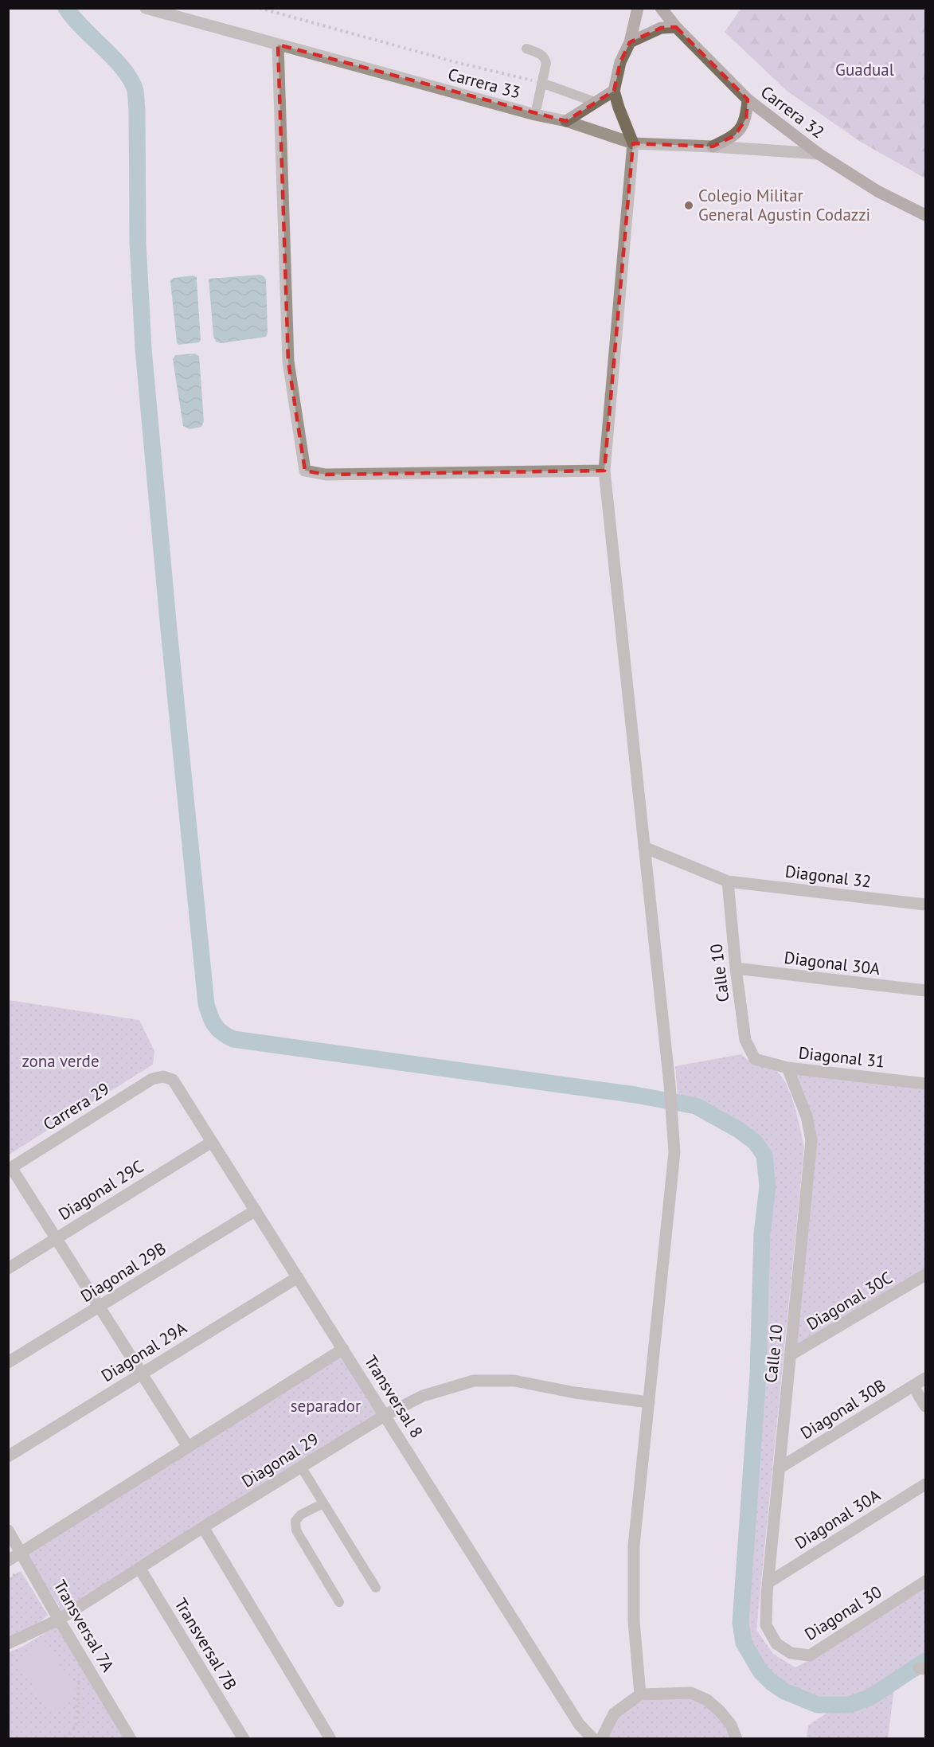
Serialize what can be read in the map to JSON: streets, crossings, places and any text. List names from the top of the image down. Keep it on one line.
{"streets":{"street":["Carrera 33","Carrera 32","Diagonal 32","Diagonal 30A","Calle 10","Diagonal 31","Carrera 29","Diagonal 29C","Diagonal 29B","Diagonal 30C","Diagonal 29A","Transversal 8","Diagonal 30B","Diagonal 29","Diagonal 30","Transversal 7A","Transversal 7B"]},"crossings":[["Carrera 33","Carrera 32"],["Diagonal 32","Calle 10"],["Diagonal 30A","Calle 10"],["Calle 10","Diagonal 31"],["Calle 10","Diagonal 30C"],["Calle 10","Diagonal 30B"],["Calle 10","Diagonal 30"],["Carrera 29","Transversal 8"],["Diagonal 29C","Transversal 8"],["Diagonal 29B","Transversal 8"],["Diagonal 29A","Transversal 8"],["Transversal 8","Diagonal 29"],["Diagonal 29","Transversal 7A"],["Diagonal 29","Transversal 7B"]],"parks":["Guadual","zona verde","separador"],"places":["Colegio Militar General Agustin Codazzi"]}
